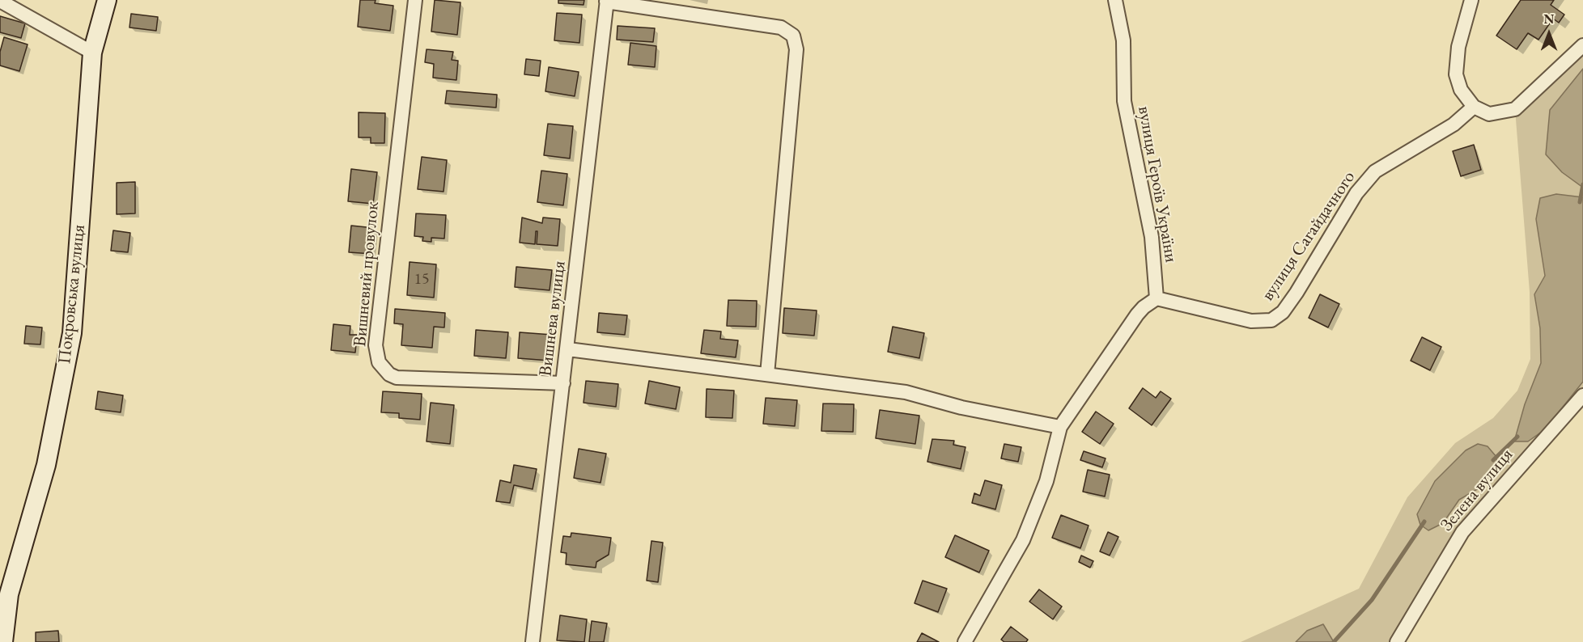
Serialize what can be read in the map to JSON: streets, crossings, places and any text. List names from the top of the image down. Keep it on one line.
{"streets":{"street":["вулиця Героїв України","вулиця Сагайдачного","Вишневий провулок","Покровська вулиця","Вишнева вулиця","Зелена вулиця"]},"crossings":[["вулиця Героїв України","вулиця Сагайдачного"],["Вишневий провулок","Вишнева вулиця"]],"house_numbers":["15"],"north":"top"}
